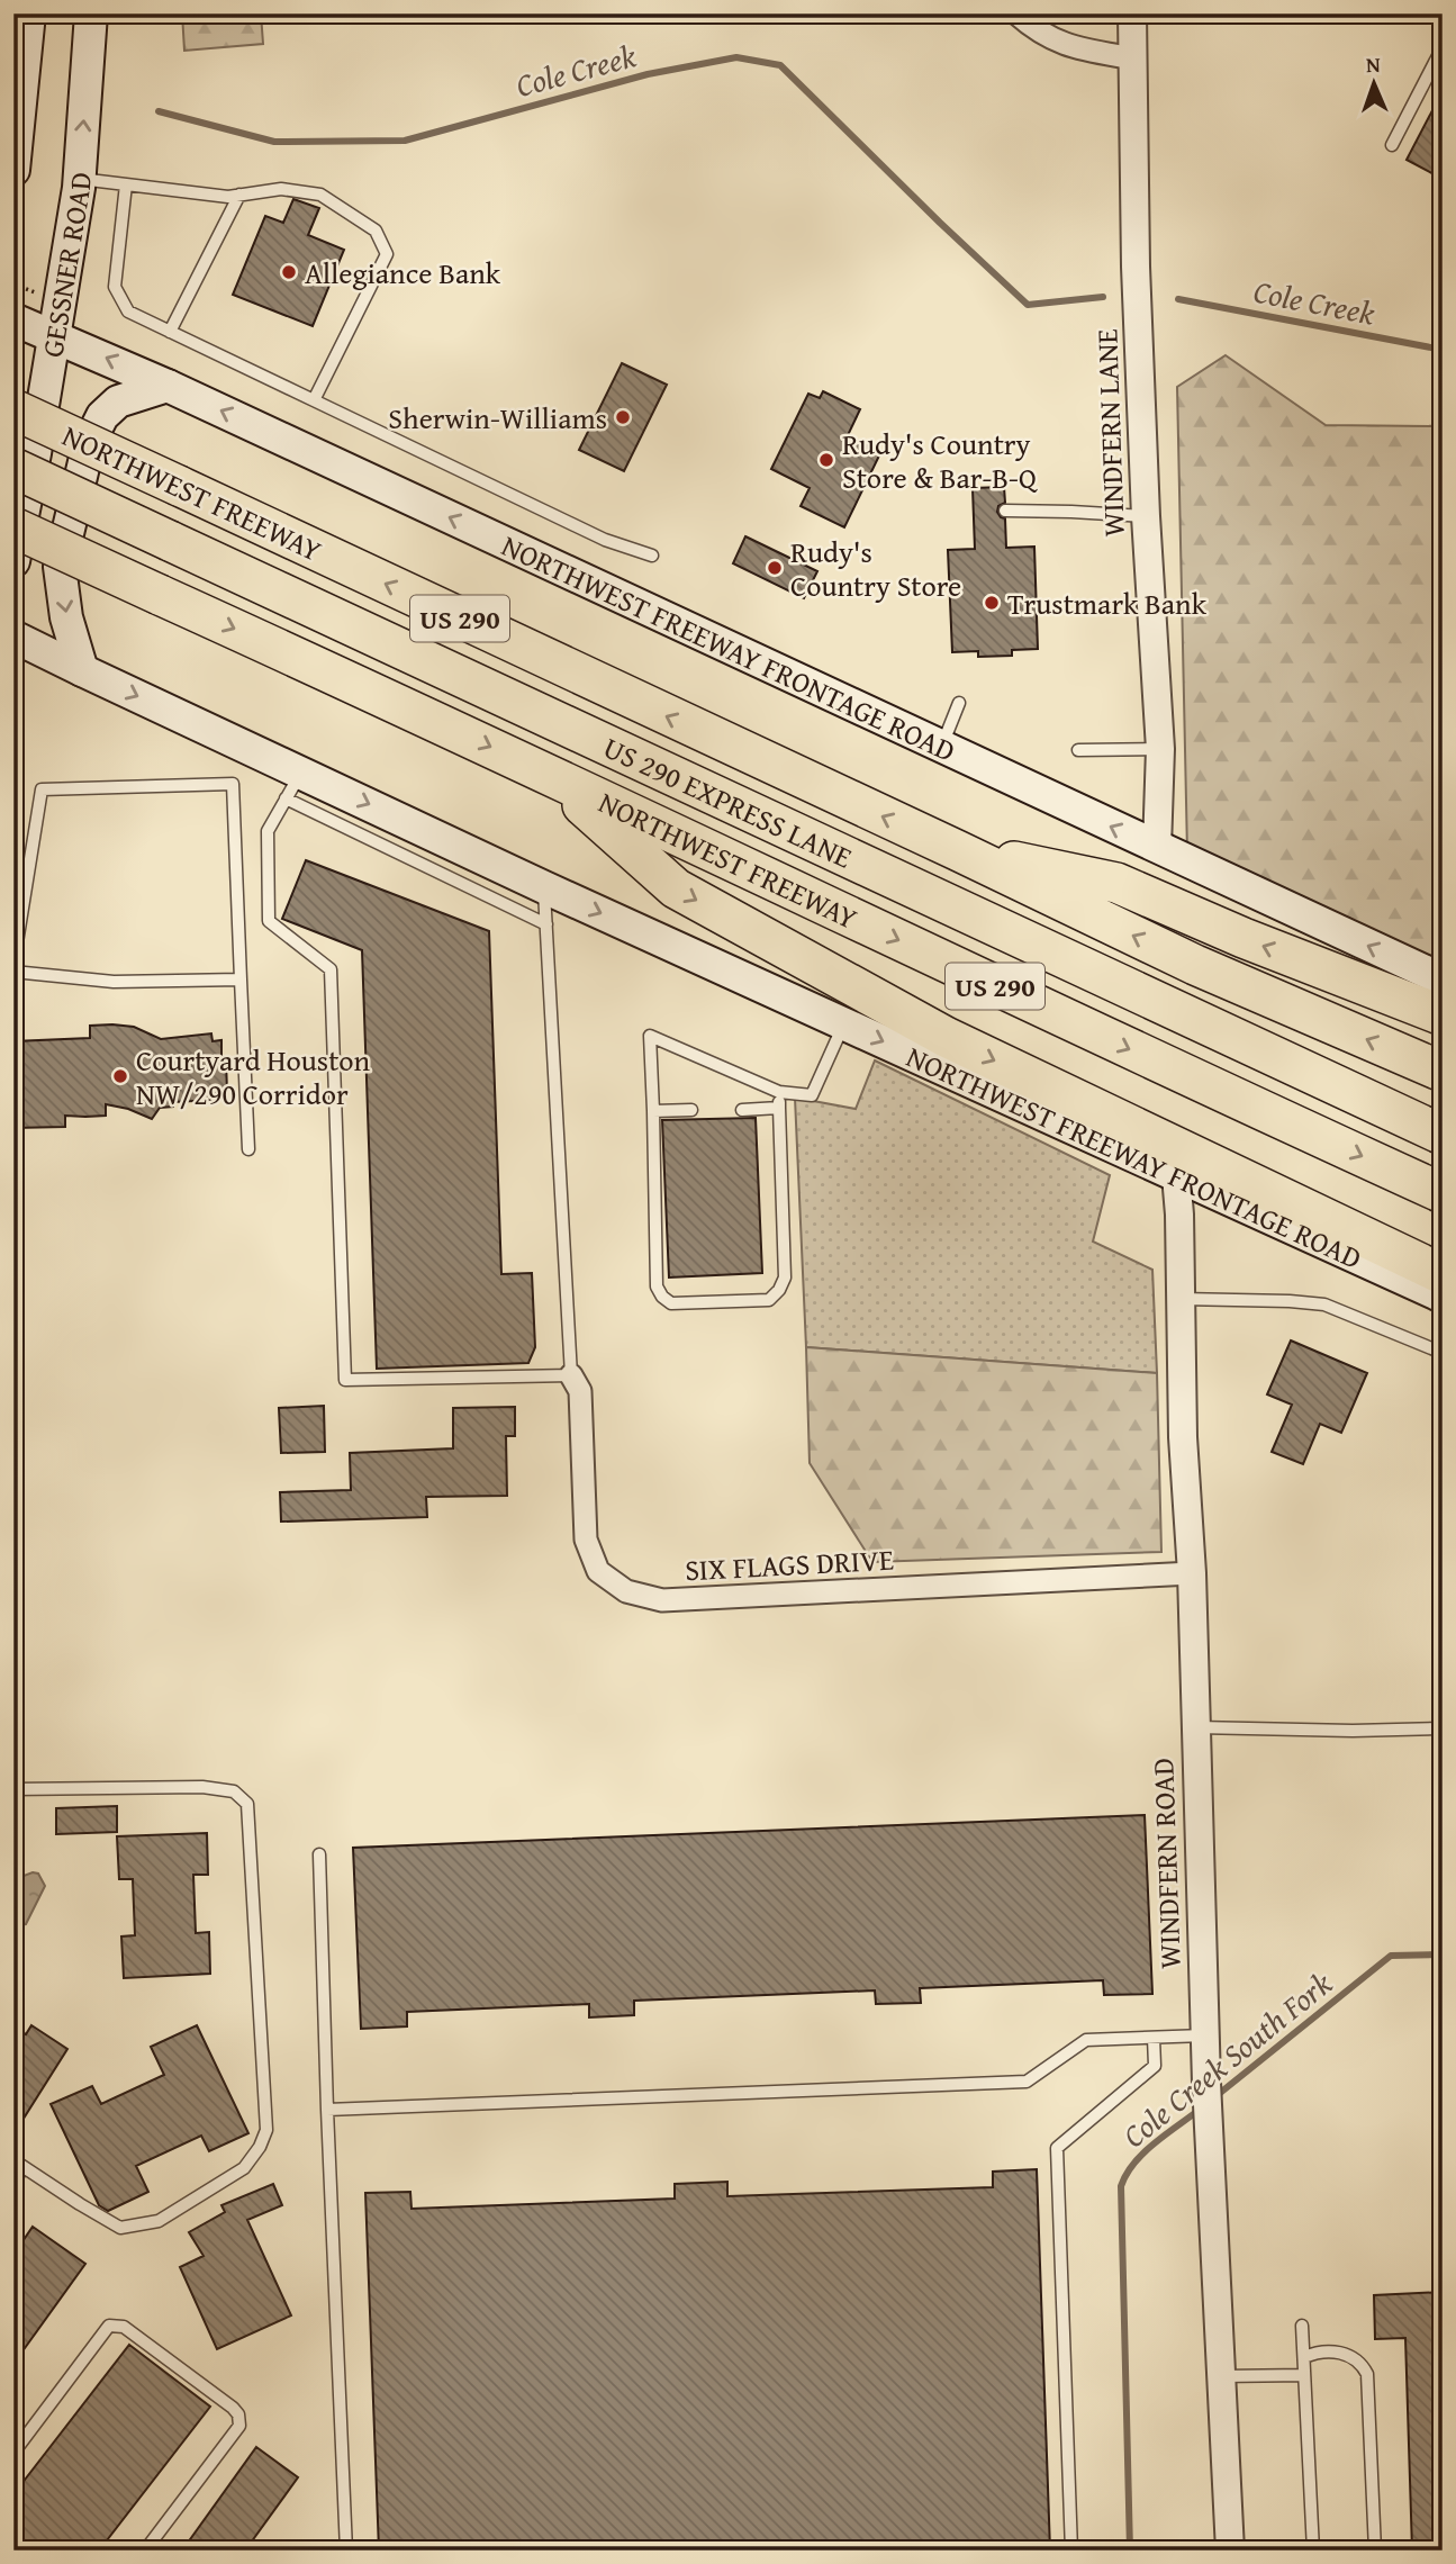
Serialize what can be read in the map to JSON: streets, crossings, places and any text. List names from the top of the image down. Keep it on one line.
{"streets":{"highway":["NORTHWEST FREEWAY","US 290","US 290 EXPRESS LANE"],"main road":["GESSNER ROAD","NORTHWEST FREEWAY FRONTAGE ROAD"],"street":["WINDFERN LANE","SIX FLAGS DRIVE","WINDFERN ROAD"]},"crossings":[["GESSNER ROAD","NORTHWEST FREEWAY FRONTAGE ROAD"],["WINDFERN LANE","NORTHWEST FREEWAY FRONTAGE ROAD"],["NORTHWEST FREEWAY FRONTAGE ROAD","WINDFERN ROAD"],["SIX FLAGS DRIVE","WINDFERN ROAD"]],"water":["Cole Creek","Cole Creek South Fork"],"places":["Allegiance Bank","Sherwin-Williams","Rudy's Country Store & Bar-B-Q","Rudy's Country Store","Trustmark Bank","Courtyard Houston NW/290 Corridor"],"north":"top"}
